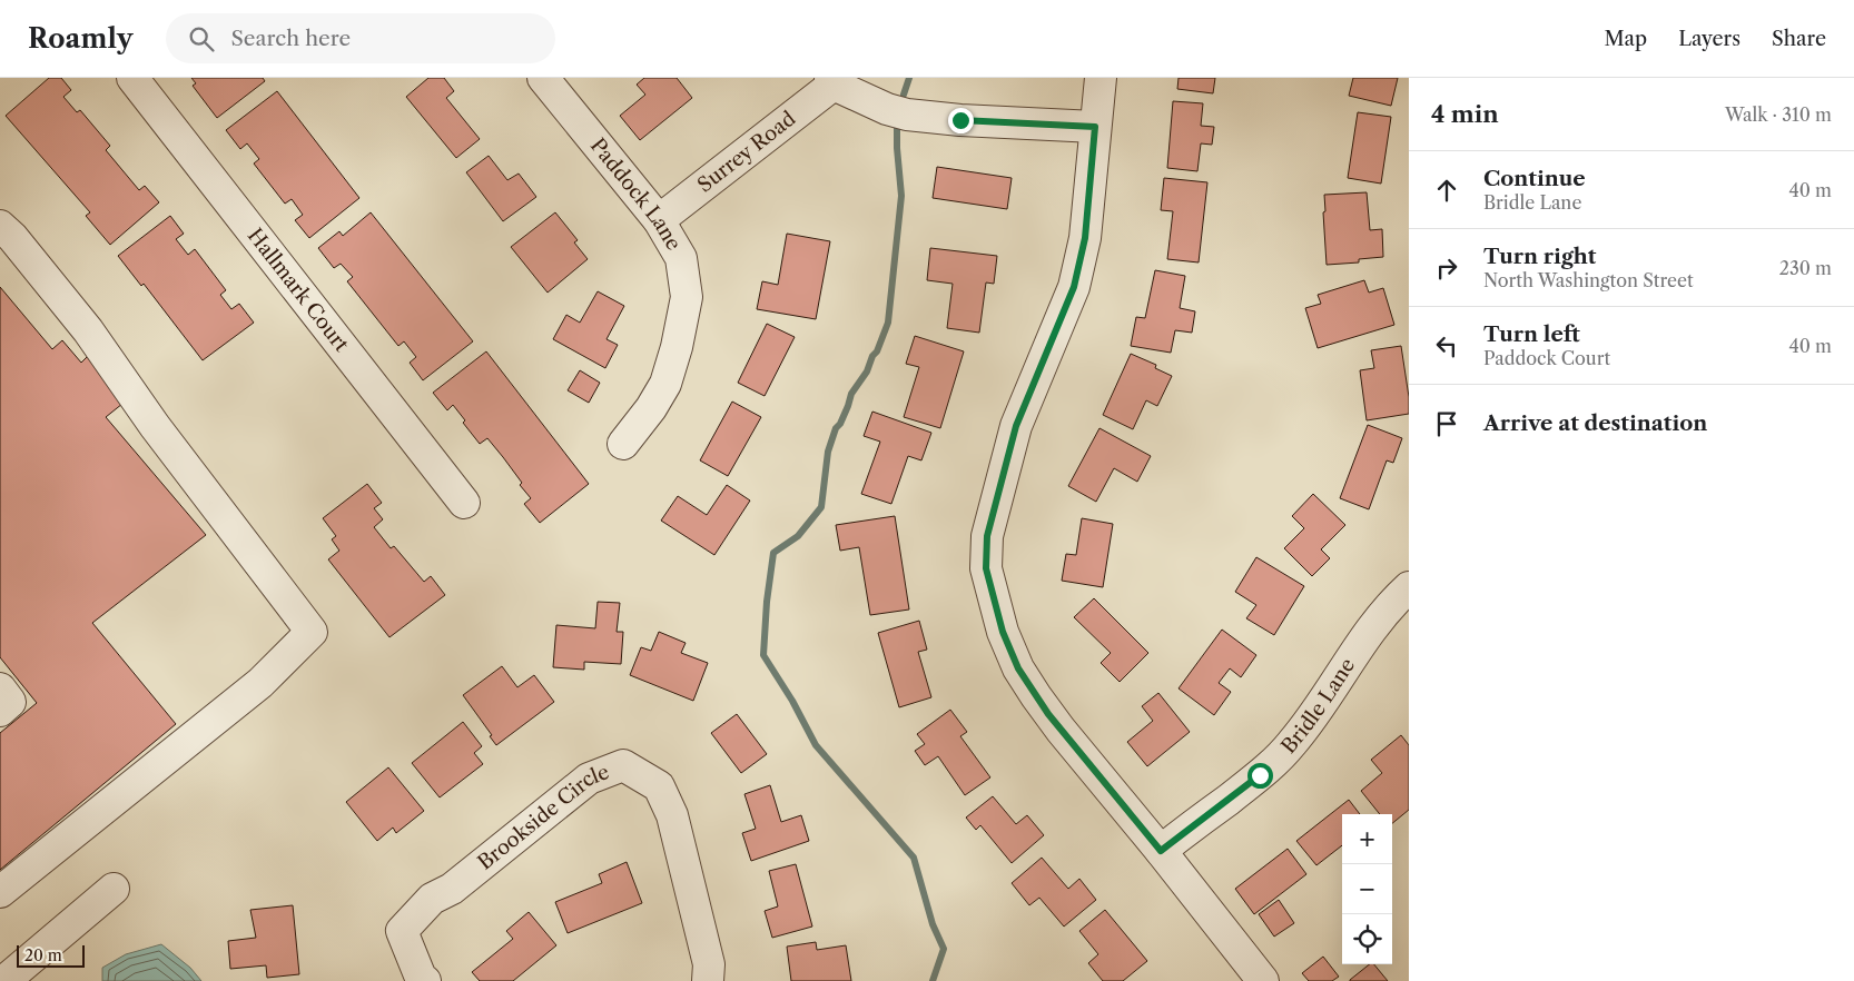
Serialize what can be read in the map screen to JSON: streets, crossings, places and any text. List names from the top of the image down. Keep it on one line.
{"streets":{"street":["Surrey Road","Paddock Lane","Hallmark Court","Bridle Lane","Brookside Circle"]},"crossings":[["Surrey Road","Paddock Lane"]],"scale_bar":"20 m","page":{"header":"Roamly","search":"Search here","nav":["Map","Layers","Share"],"heading":["4 min","Walk · 310 m"],"list":[["Continue","Bridle Lane","40 m"],["Turn right","North Washington Street","230 m"],["Turn left","Paddock Court","40 m"],"Arrive at destination"],"map_buttons":["+","−"],"scale":"20 m"}}
